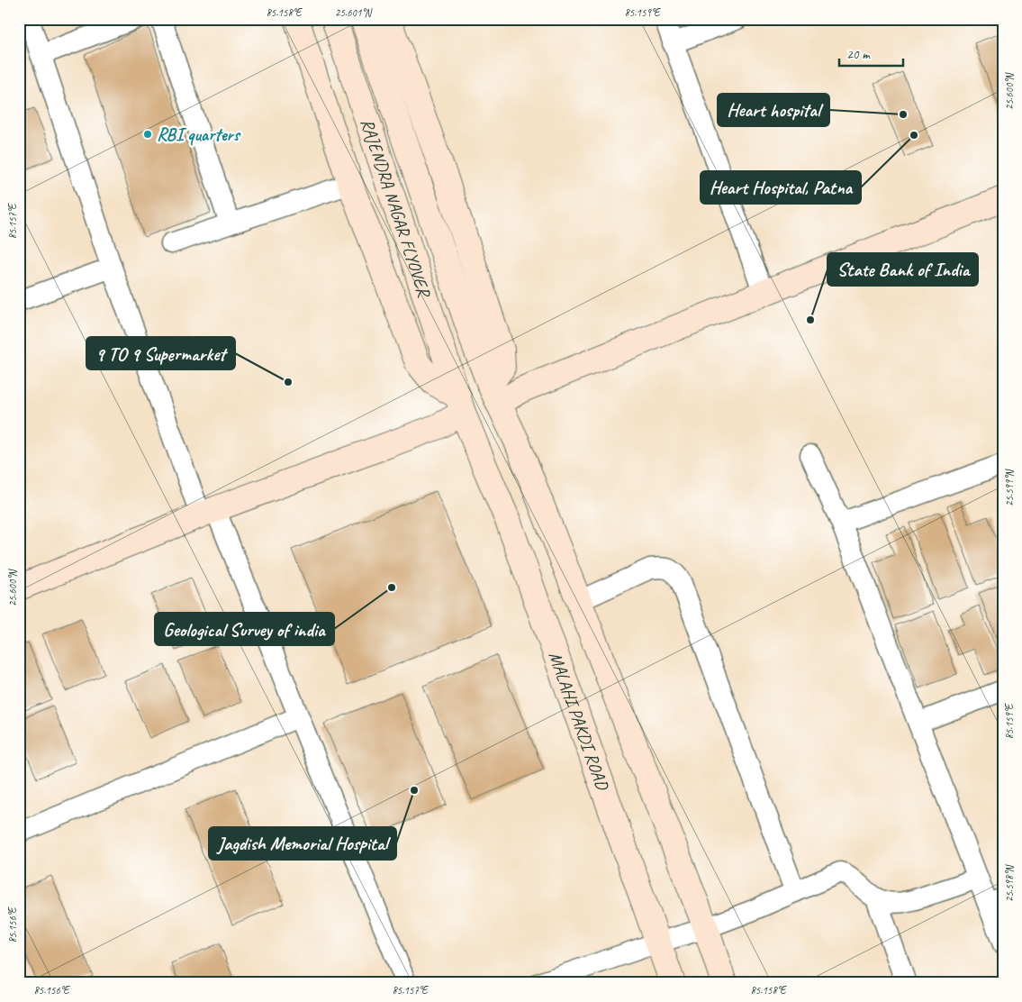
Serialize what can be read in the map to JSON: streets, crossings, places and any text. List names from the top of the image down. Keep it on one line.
{"streets":{"main road":["RAJENDRA NAGAR FLYOVER","MALAHI PAKDI ROAD"]},"crossings":[["RAJENDRA NAGAR FLYOVER","MALAHI PAKDI ROAD"]],"places":["Heart hospital","RBI quarters","Heart Hospital, Patna","State Bank of India","9 TO 9 Supermarket","Geological Survey of india","Jagdish Memorial Hospital"],"scale_bar":"20 m","coordinates":["85.158°E","25.601°N","85.159°E","25.600°N","85.157°E","25.599°N","25.598°N","85.156°E"]}
